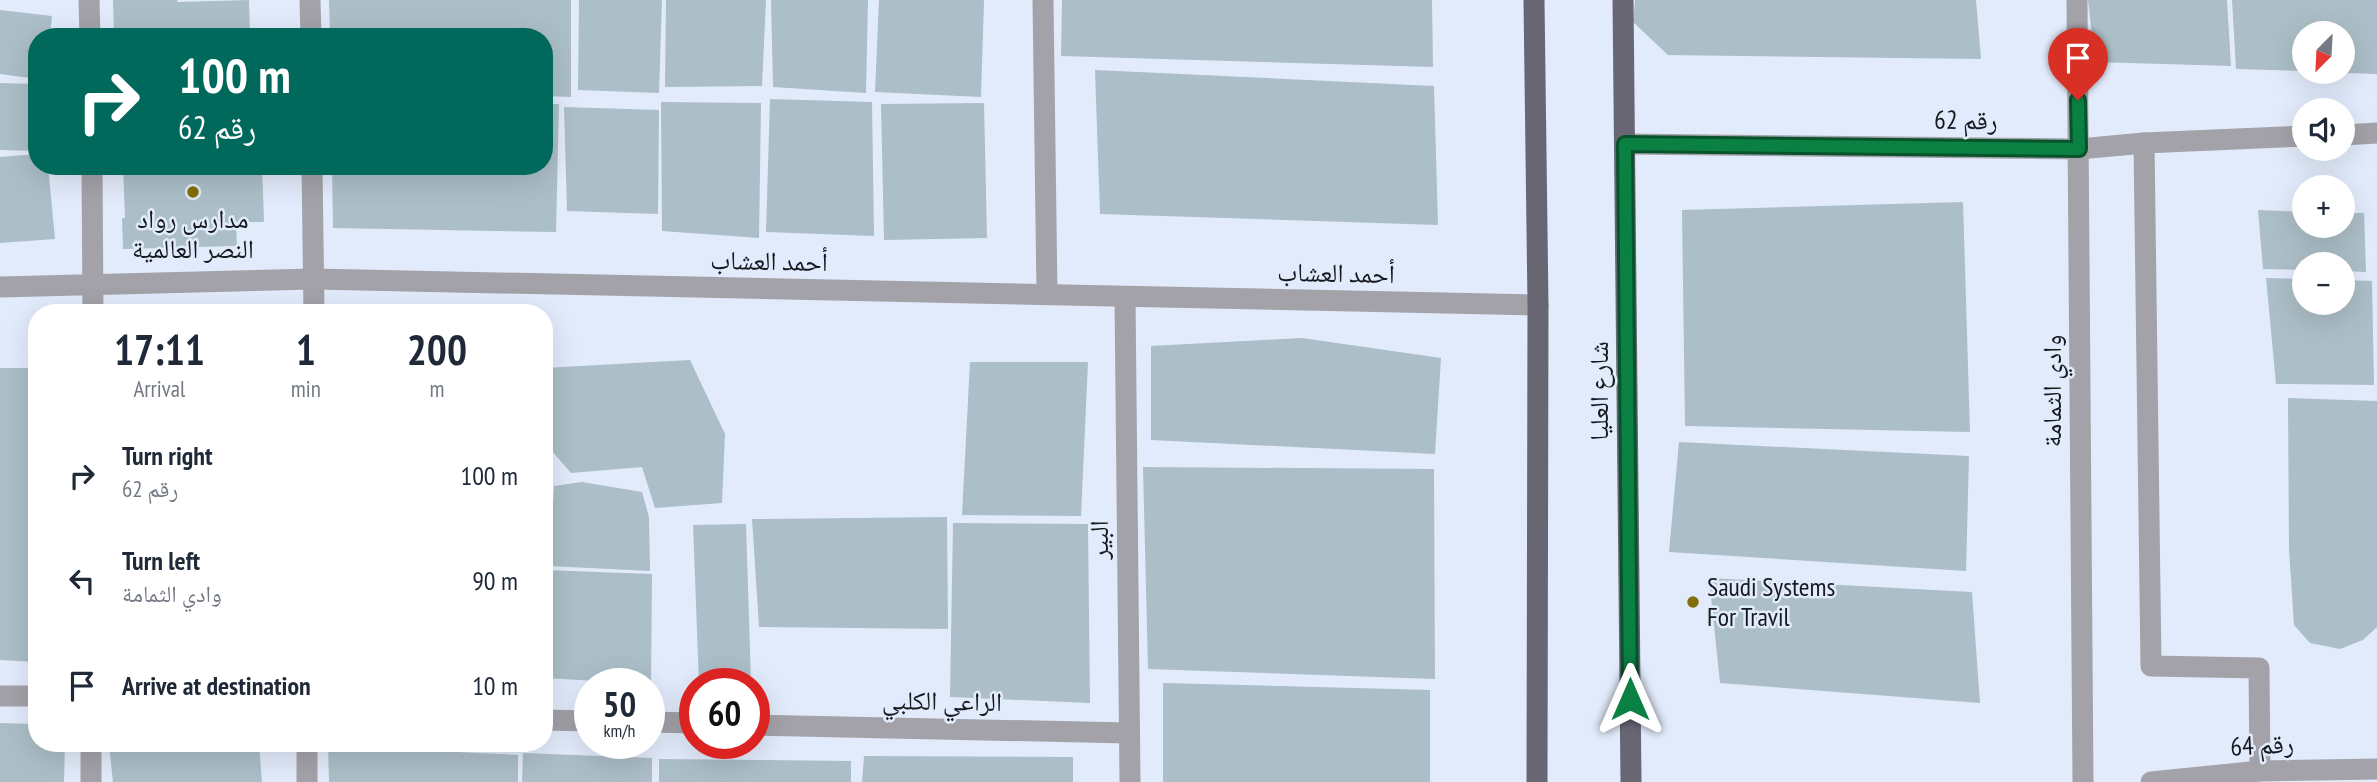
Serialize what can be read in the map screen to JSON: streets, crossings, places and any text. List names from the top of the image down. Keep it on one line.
{"streets":{"main road":["شارع العليا"],"street":["رقم 62","أحمد العشاب","وادي الثمامة","البير","الراعي الكلبي","رقم 64"]},"crossings":[["رقم 62","شارع العليا"],["رقم 62","وادي الثمامة"],["أحمد العشاب","البير"],["البير","الراعي الكلبي"]],"places":["مدارس رواد النصر العالمية","Saudi Systems For Travil"],"north":"bottom left","page":{"map_buttons":["+","−"],"turn":["100 m","رقم 62"],"eta":["17:11","Arrival","1","min","200","m"],"list":[{"name":"Turn right","note":"رقم 62","value":"100 m"},{"name":"Turn left","note":"وادي الثمامة","value":"90 m"},{"name":"Arrive at destination","value":"10 m"}],"speed":"50 km/h","limit":"60"}}
